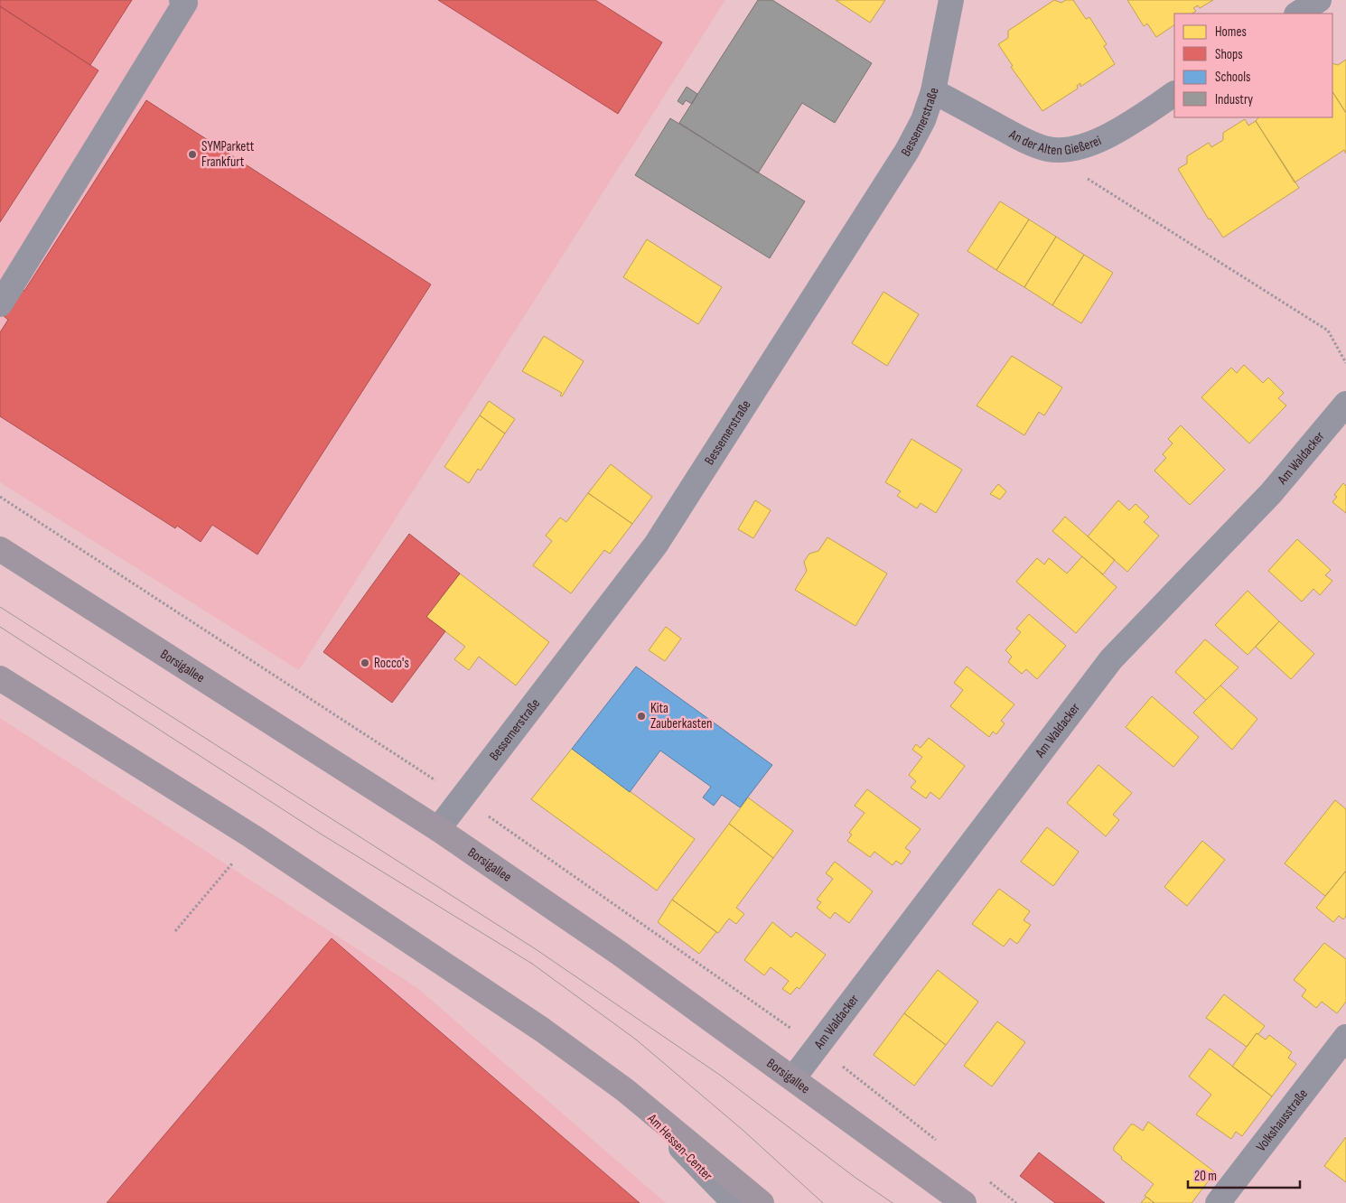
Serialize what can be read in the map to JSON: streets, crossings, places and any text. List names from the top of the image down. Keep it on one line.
{"streets":{"main road":["Borsigallee"],"street":["Bessemerstraße","An der Alten Gießerei","Am Waldacker","Volkshausstraße","Am Hessen-Center"]},"crossings":[["Bessemerstraße","An der Alten Gießerei"],["Bessemerstraße","Borsigallee"],["Am Waldacker","Borsigallee"]],"places":["SYMParkett Frankfurt","Rocco's","Kita Zauberkasten"],"legend":["Homes","Shops","Schools","Industry"],"scale_bar":"20 m"}
